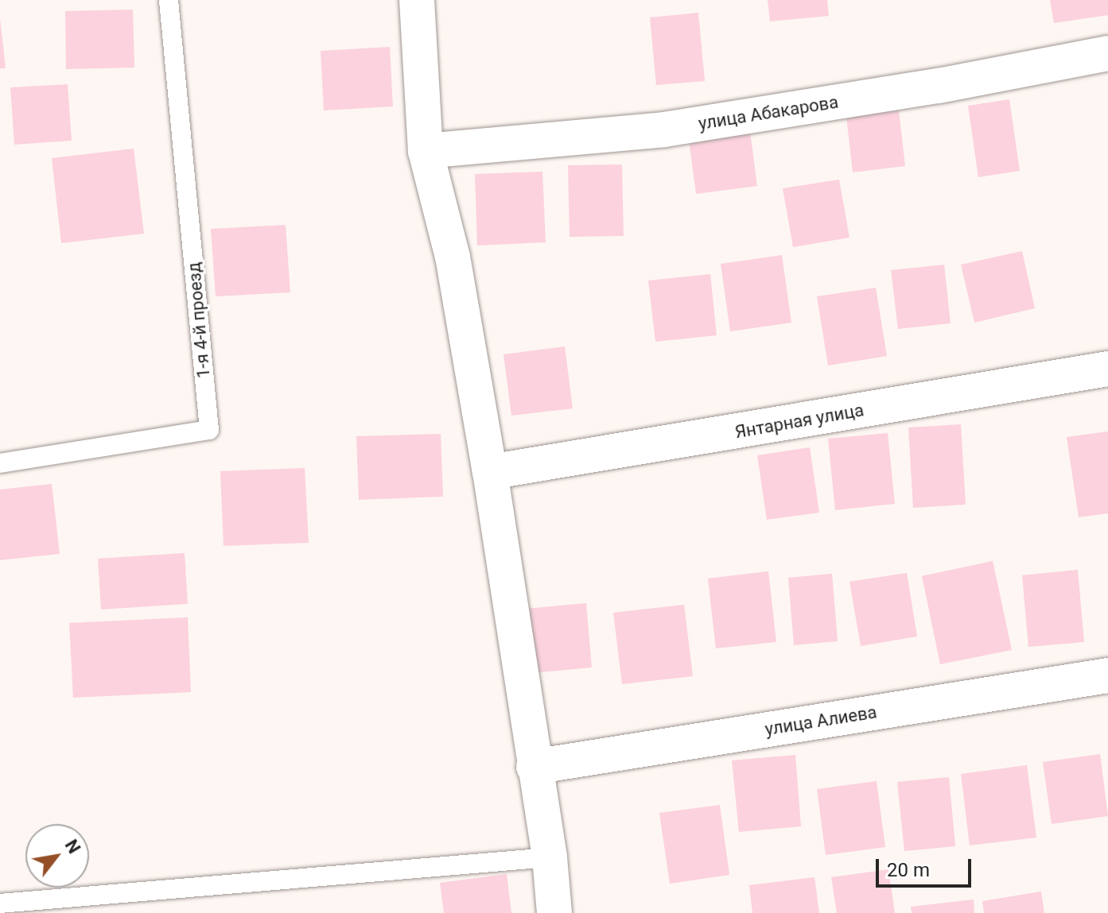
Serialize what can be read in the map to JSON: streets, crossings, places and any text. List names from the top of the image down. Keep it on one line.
{"streets":{"street":["улица Абакарова","Янтарная улица","улица Алиева"],"lane":["1-я 4-й проезд"]},"scale_bar":"20 m","north":"top right"}
